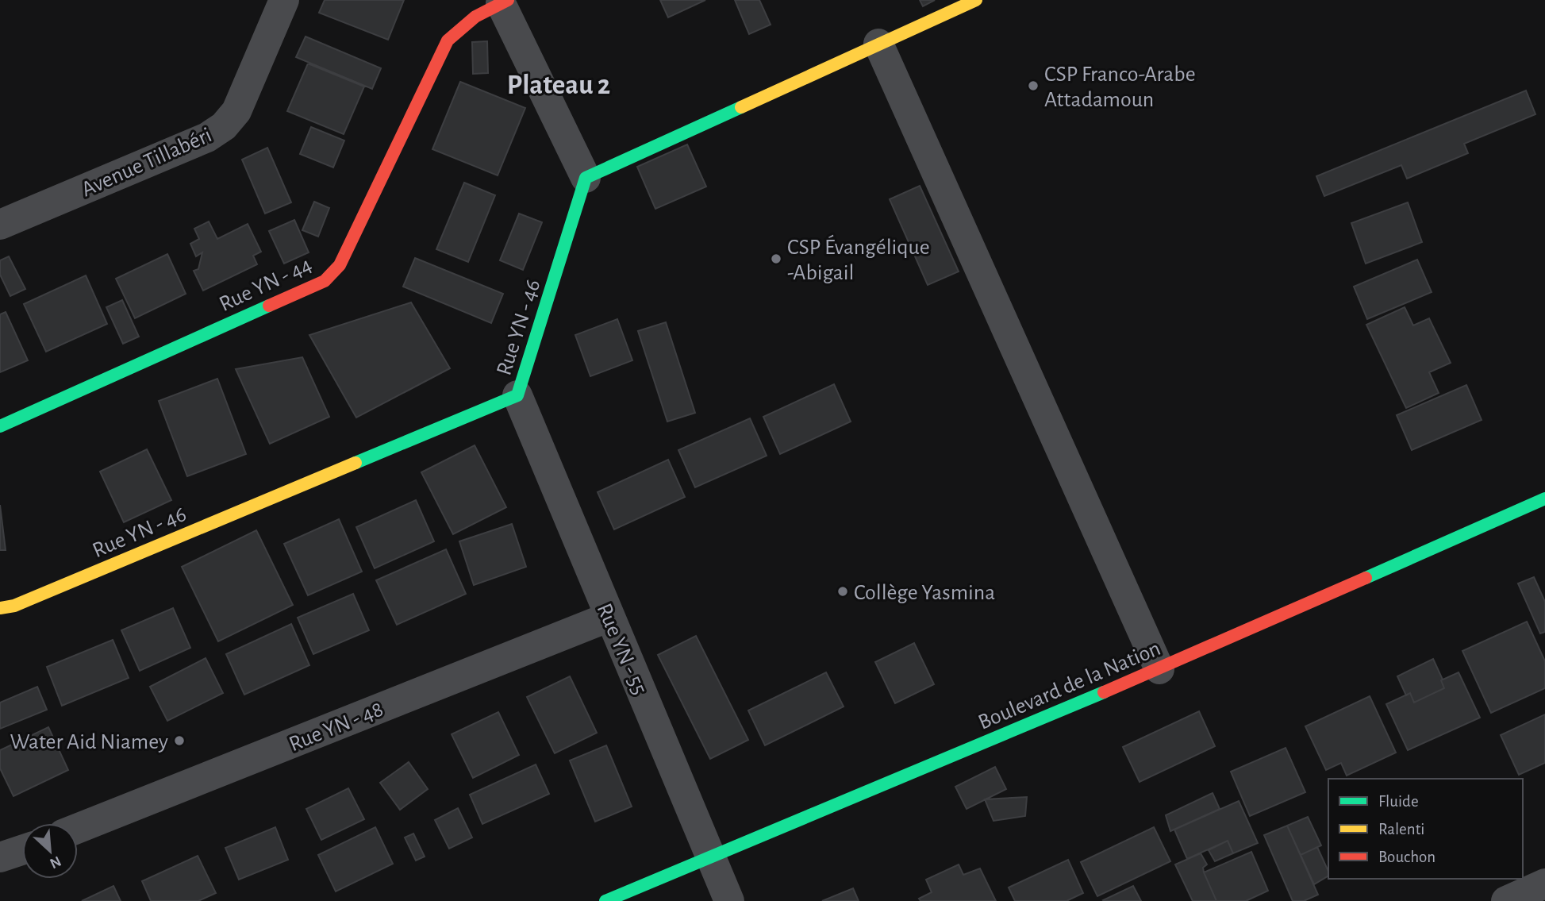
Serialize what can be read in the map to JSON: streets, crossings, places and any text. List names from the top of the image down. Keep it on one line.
{"streets":{"street":["Avenue Tillabéri","Rue YN - 44","Rue YN - 46","Rue YN - 55","Boulevard de la Nation","Rue YN - 48"]},"crossings":[["Rue YN - 46","Rue YN - 55"],["Rue YN - 55","Boulevard de la Nation"],["Rue YN - 55","Rue YN - 48"]],"districts":["Plateau 2"],"places":["CSP Franco-Arabe Attadamoun","CSP Évangélique -Abigail","Collège Yasmina","Water Aid Niamey"],"legend":["Fluide","Ralenti","Bouchon"],"north":"bottom right"}
